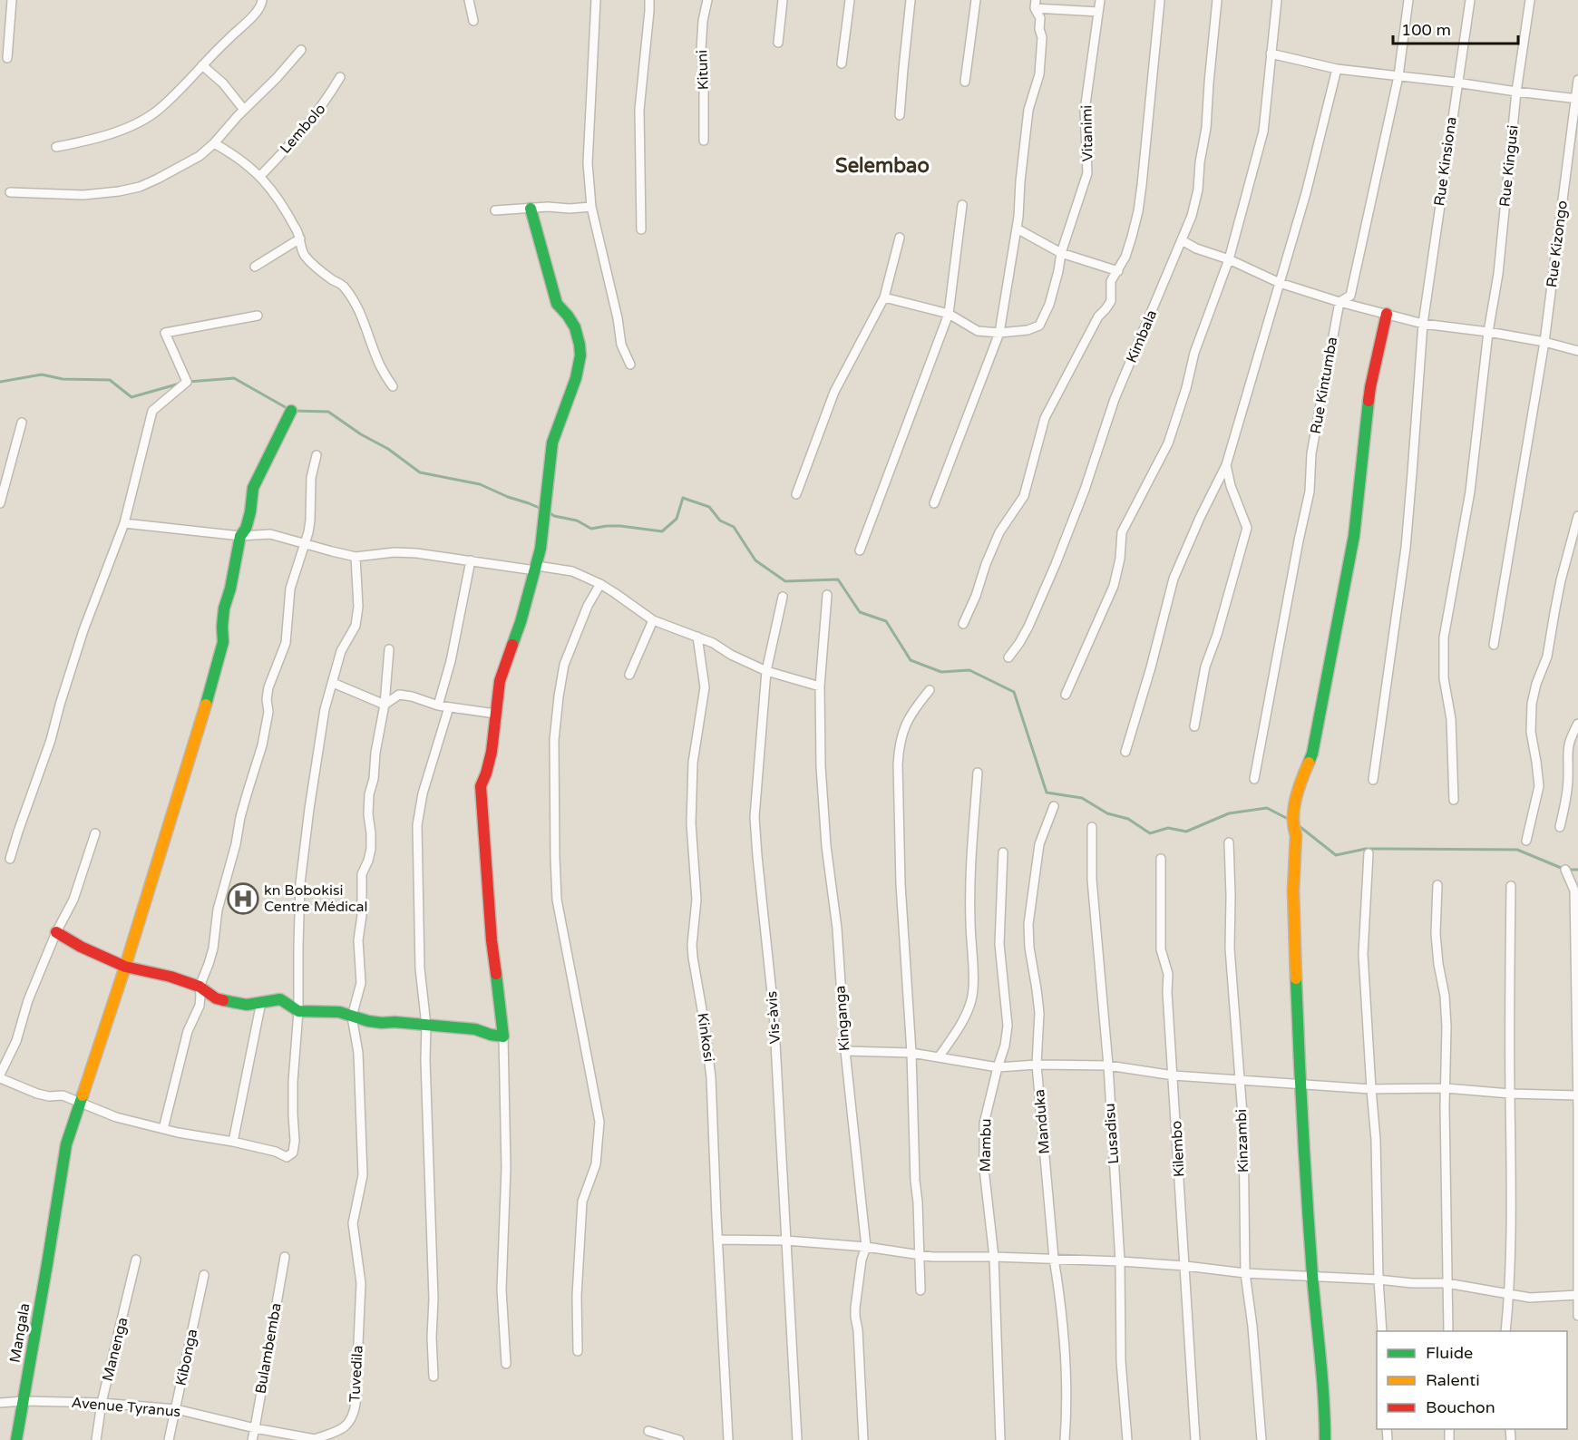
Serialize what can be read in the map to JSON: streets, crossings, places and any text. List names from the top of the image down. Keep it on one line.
{"streets":{"street":["Kituni","Lembolo","Vitanimi","Rue Kinsiona","Rue Kingusi","Rue Kizongo","Kimbala","Rue Kintumba","Vis-àvis","Kinganga","Kinkosi","Manduka","Lusadisu","Kinzambi","Mambu","Kilembo","Mangala","Bulambemba","Manenga","Kibonga","Tuvedila","Avenue Tyranus"]},"crossings":[["Mangala","Avenue Tyranus"],["Bulambemba","Avenue Tyranus"],["Manenga","Avenue Tyranus"],["Kibonga","Avenue Tyranus"],["Tuvedila","Avenue Tyranus"]],"districts":["Selembao"],"places":{"hospital":["kn Bobokisi Centre Médical"]},"legend":["Fluide","Ralenti","Bouchon"],"scale_bar":"100 m"}
